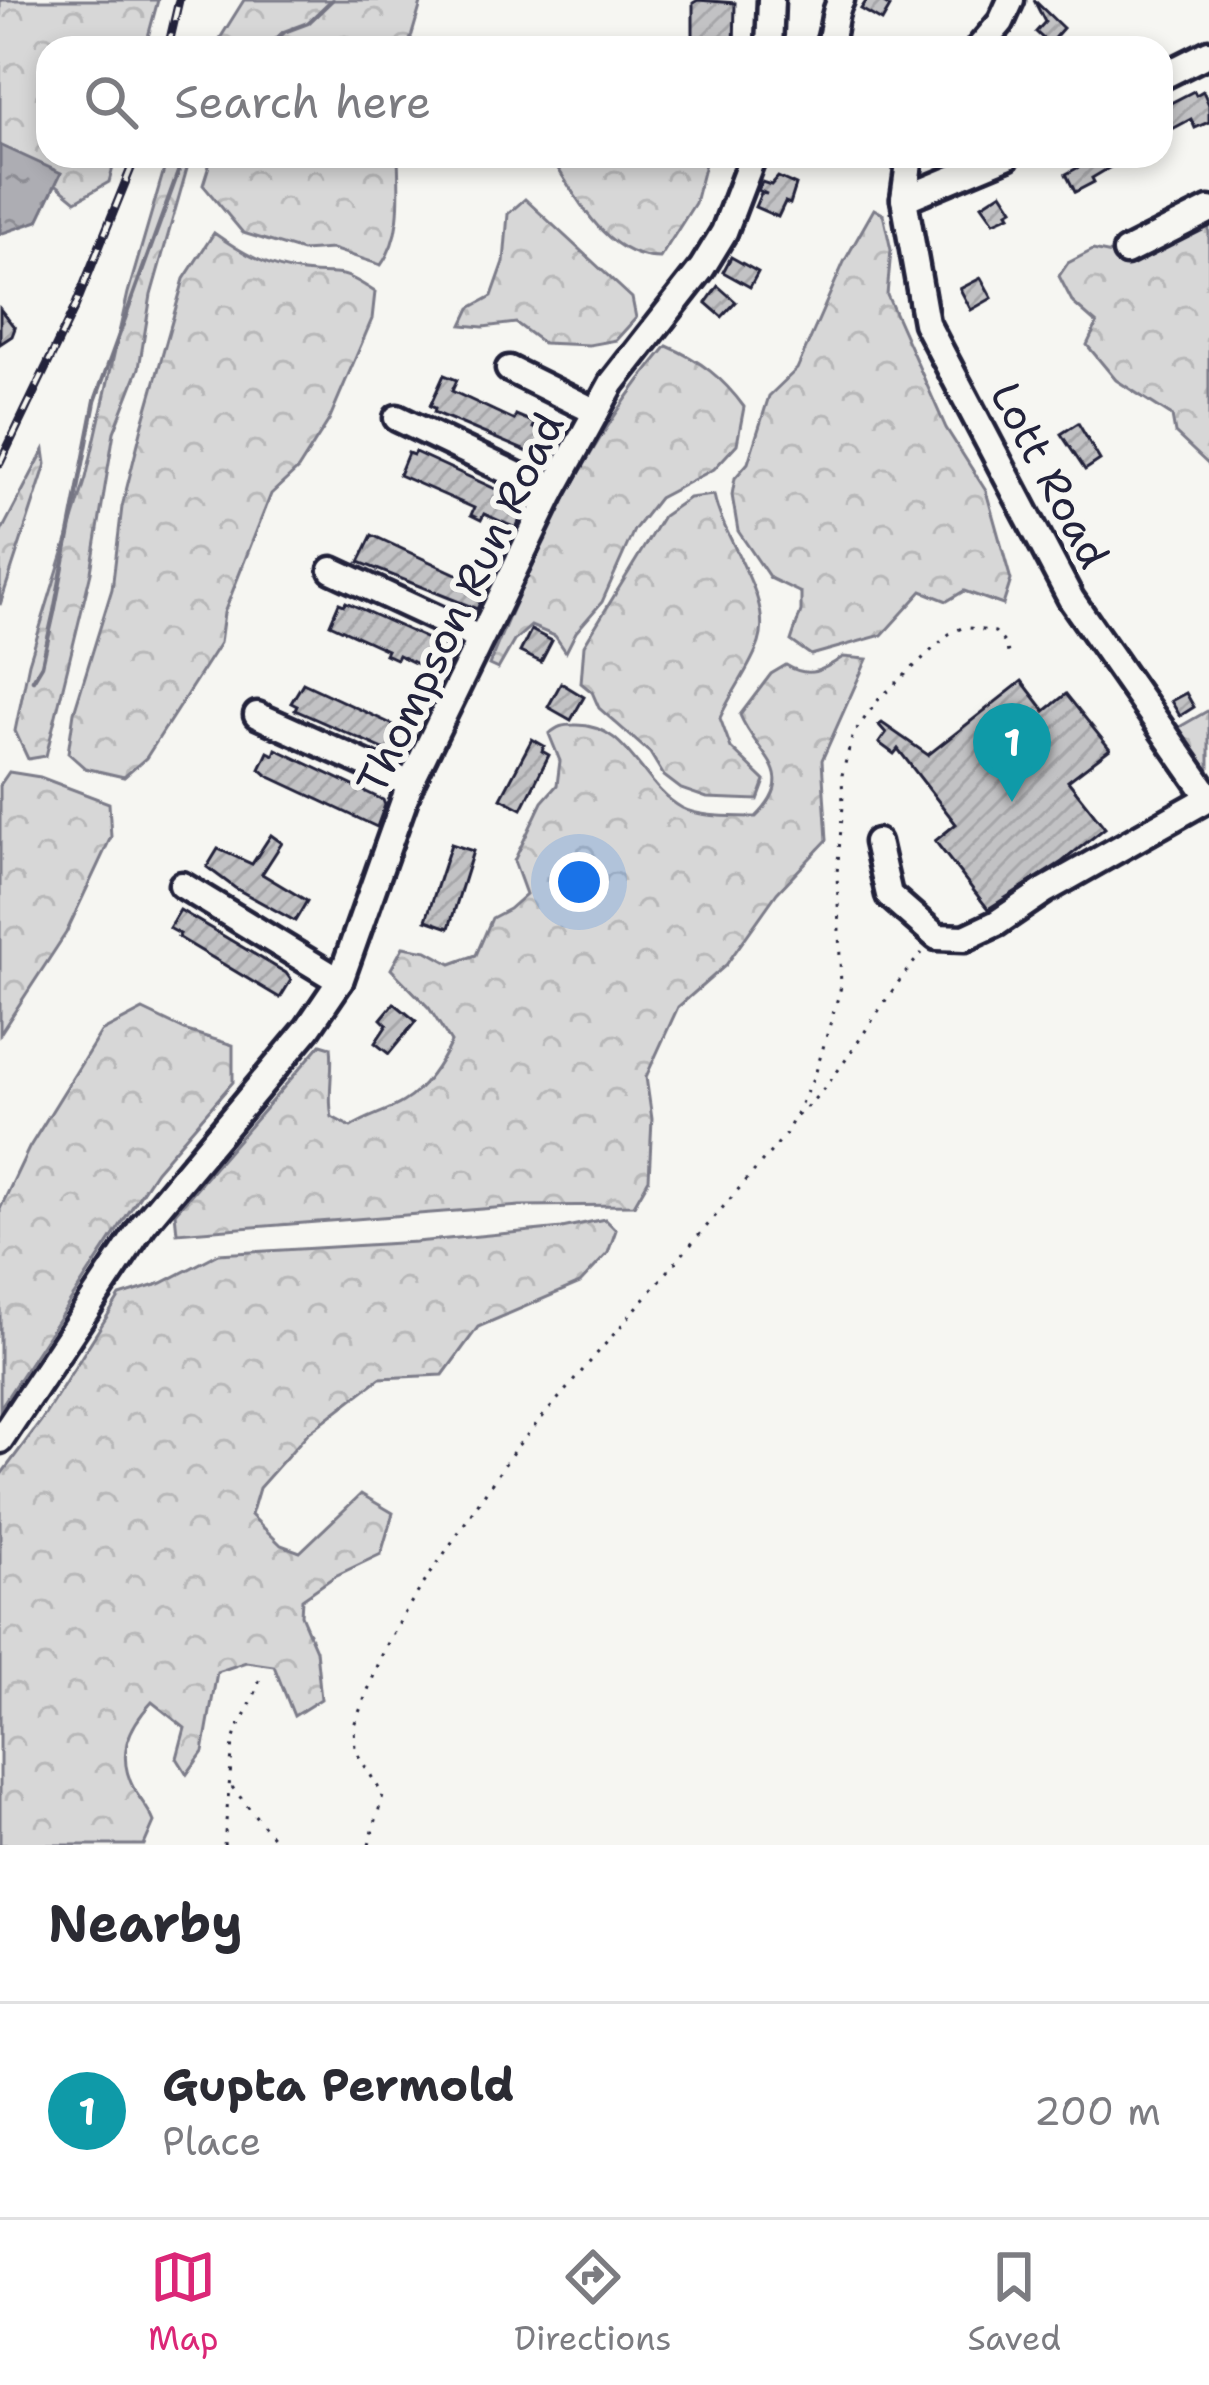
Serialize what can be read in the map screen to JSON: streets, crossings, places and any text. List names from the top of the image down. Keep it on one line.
{"streets":{"street":["Lott Road","Thompson Run Road"]},"page":{"search":"Search here","pins":"1","heading":"Nearby","list":[{"mark":"1","name":"Gupta Permold","note":"Place","value":"200 m"}],"nav":["Map","Directions","Saved"]}}
